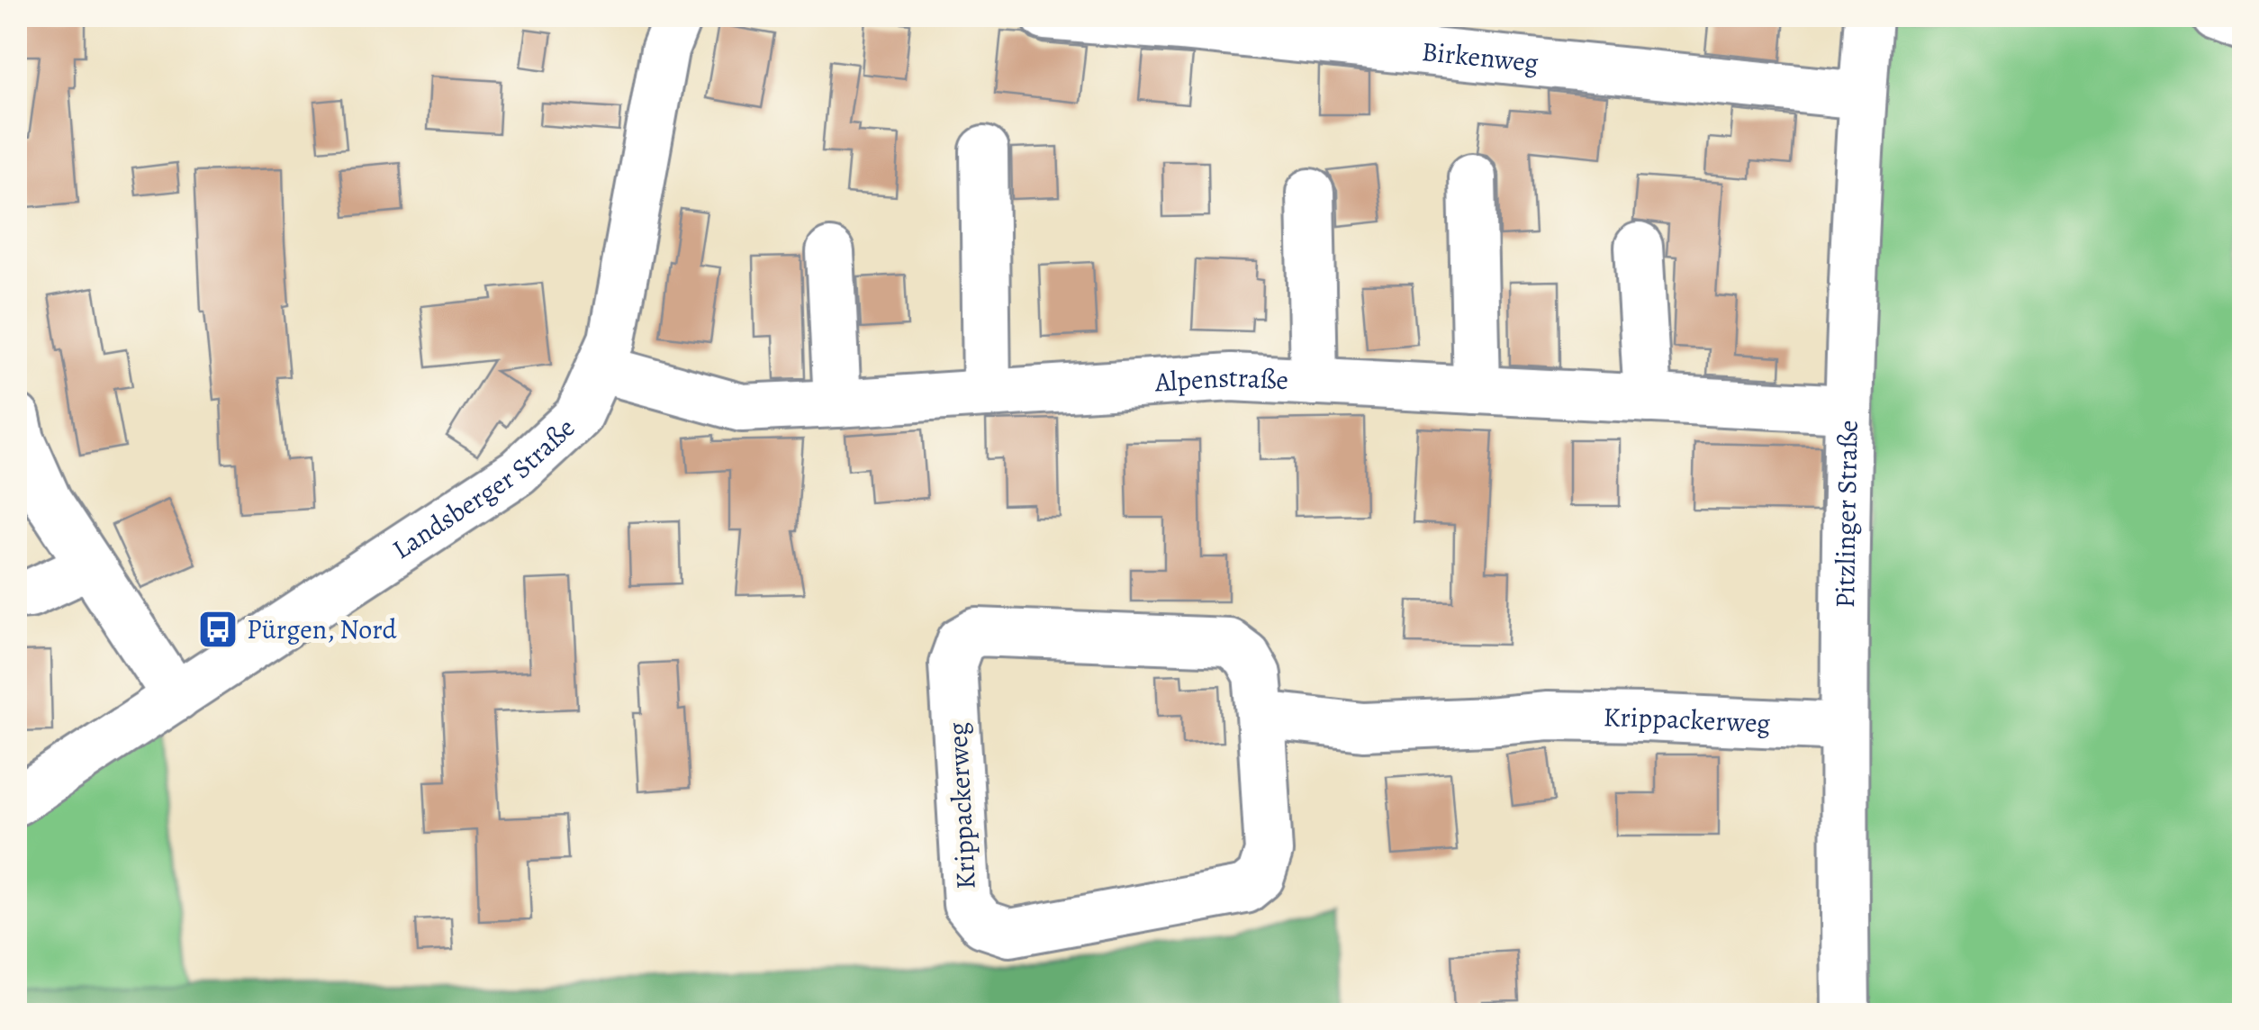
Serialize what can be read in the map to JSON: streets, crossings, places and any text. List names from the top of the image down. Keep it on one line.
{"streets":{"street":["Birkenweg","Alpenstraße","Landsberger Straße","Pitzlinger Straße","Krippackerweg"]},"crossings":[["Birkenweg","Pitzlinger Straße"],["Alpenstraße","Landsberger Straße"],["Alpenstraße","Pitzlinger Straße"],["Pitzlinger Straße","Krippackerweg"]],"places":{"bus stop":["Pürgen, Nord"]}}
